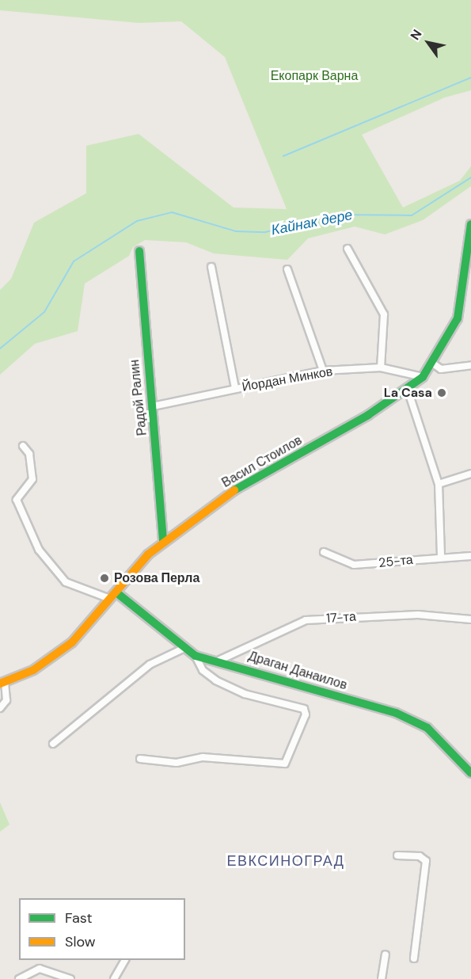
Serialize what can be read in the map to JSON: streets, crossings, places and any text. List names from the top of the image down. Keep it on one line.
{"streets":{"street":["Йордан Минков","Радой Ралин","Васил Стоилов","25-та","17-та","Драган Данаилов"]},"crossings":[["Йордан Минков","Радой Ралин"],["Йордан Минков","Васил Стоилов"],["Радой Ралин","Васил Стоилов"],["Васил Стоилов","Драган Данаилов"],["17-та","Драган Данаилов"]],"districts":["ЕВКСИНОГРАД"],"water":["Кайнак дере"],"parks":["Екопарк Варна"],"places":["La Casa","Розова Перла"],"legend":["Fast","Slow"],"north":"top left"}
